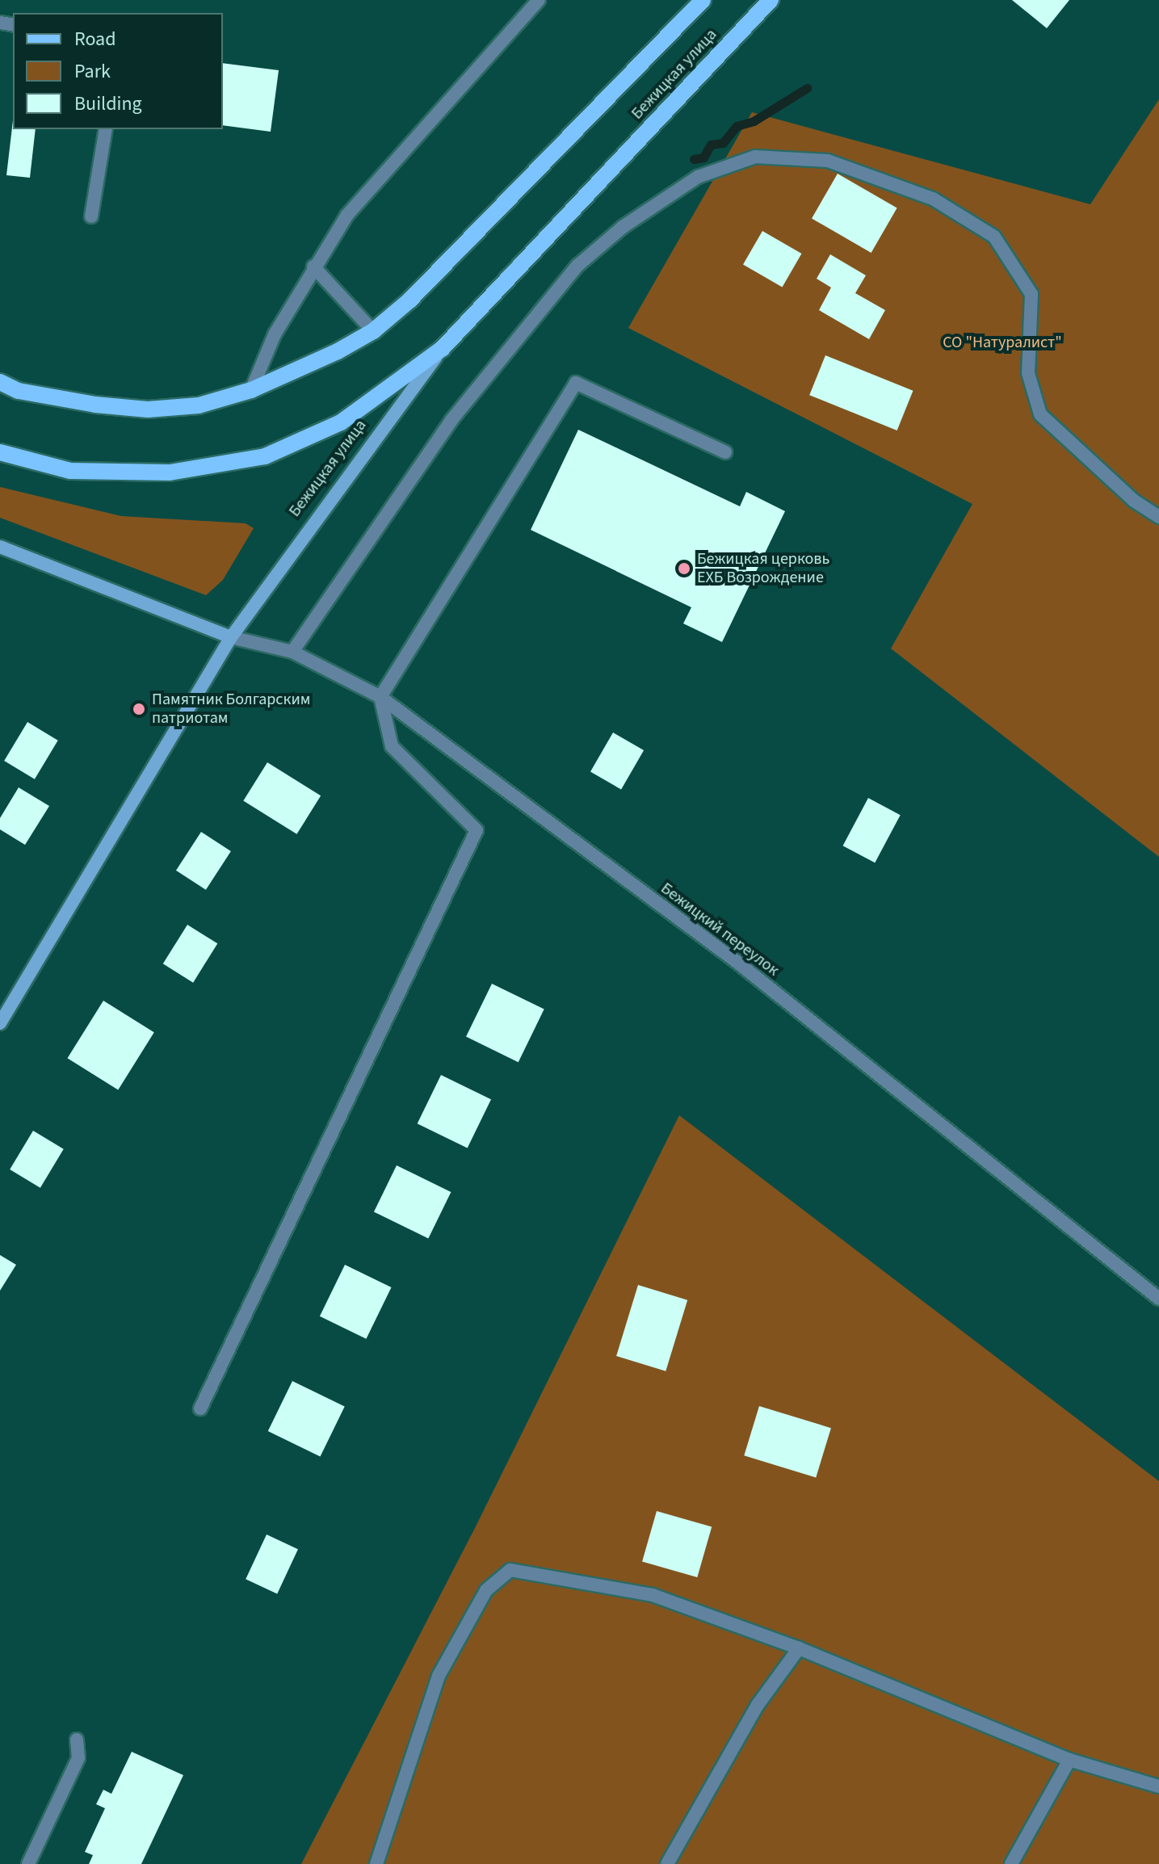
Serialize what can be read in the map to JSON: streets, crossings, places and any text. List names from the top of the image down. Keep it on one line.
{"streets":{"main road":["Бежицкая улица"],"street":["Бежицкий переулок"]},"crossings":[["Бежицкая улица","Бежицкий переулок"]],"parks":["СО \"Натуралист\""],"places":["Бежицкая церковь ЕХБ Возрождение","Памятник Болгарским патриотам"],"legend":["Road","Park","Building"]}
